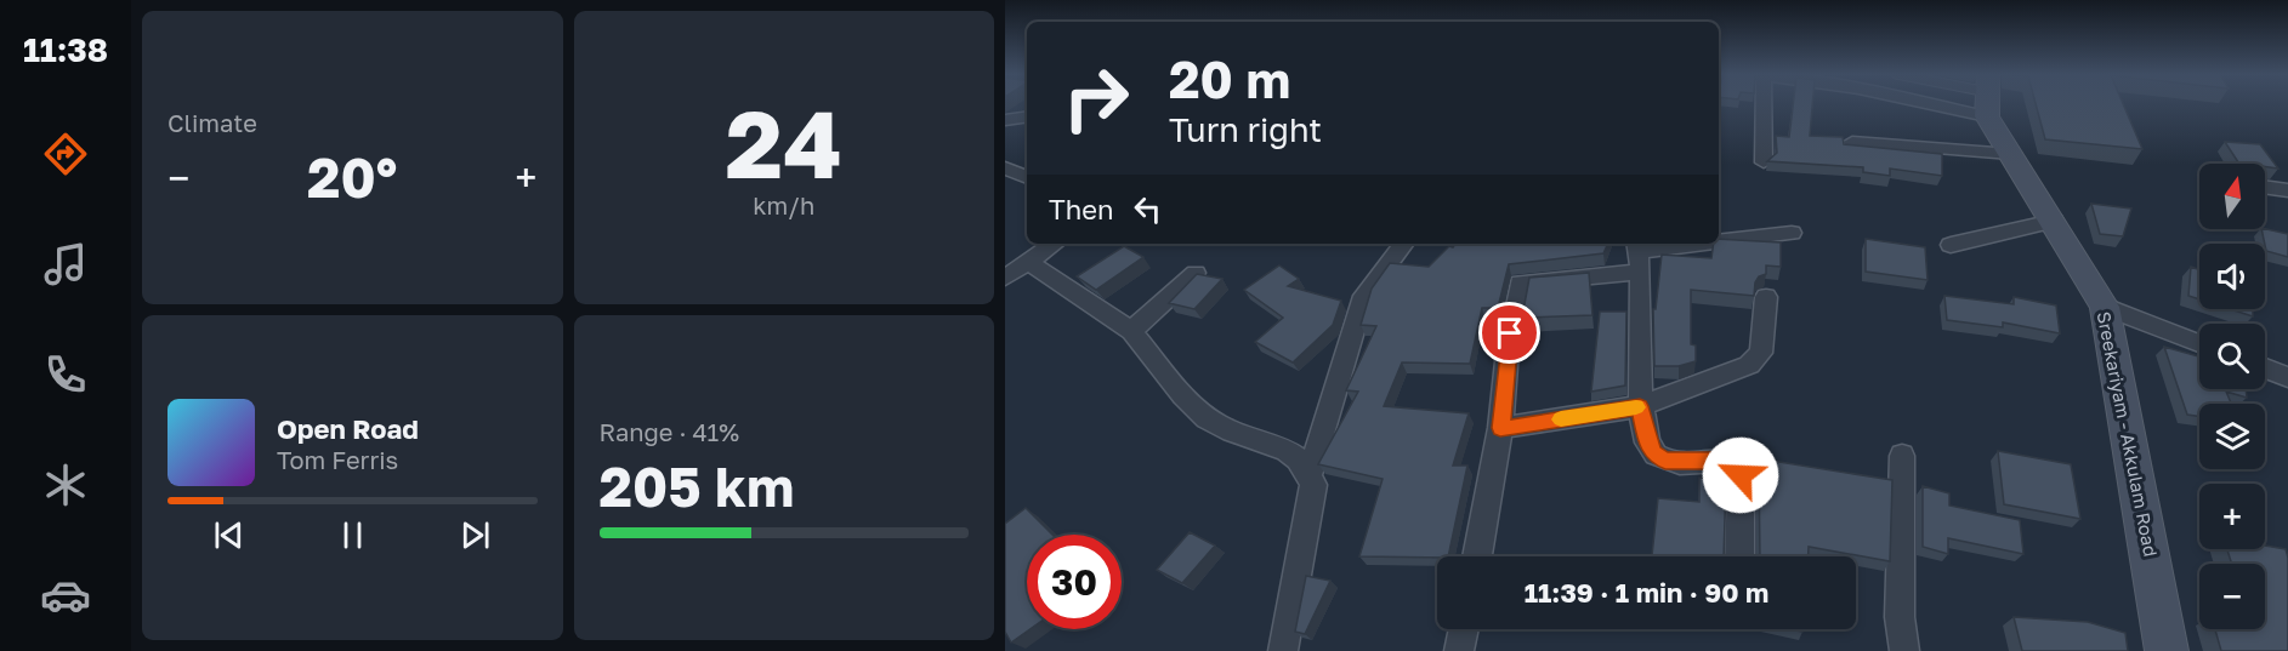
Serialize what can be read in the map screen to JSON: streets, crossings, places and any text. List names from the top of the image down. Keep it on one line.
{"streets":{"main road":["Sreekariyam - Akkulam Road"]},"north":"top","page":{"tabs":"11:38","tile":["Climate",["24","km/h"],["Range · 41%","205 km"]],"turn":["20 m","Turn right"],"heat":["−","20°","+"],"map_buttons":["+","−"],"then":"Then","song":["Open Road","Tom Ferris"],"limit":"30","trip":"11:39 · 1 min · 90 m"}}
